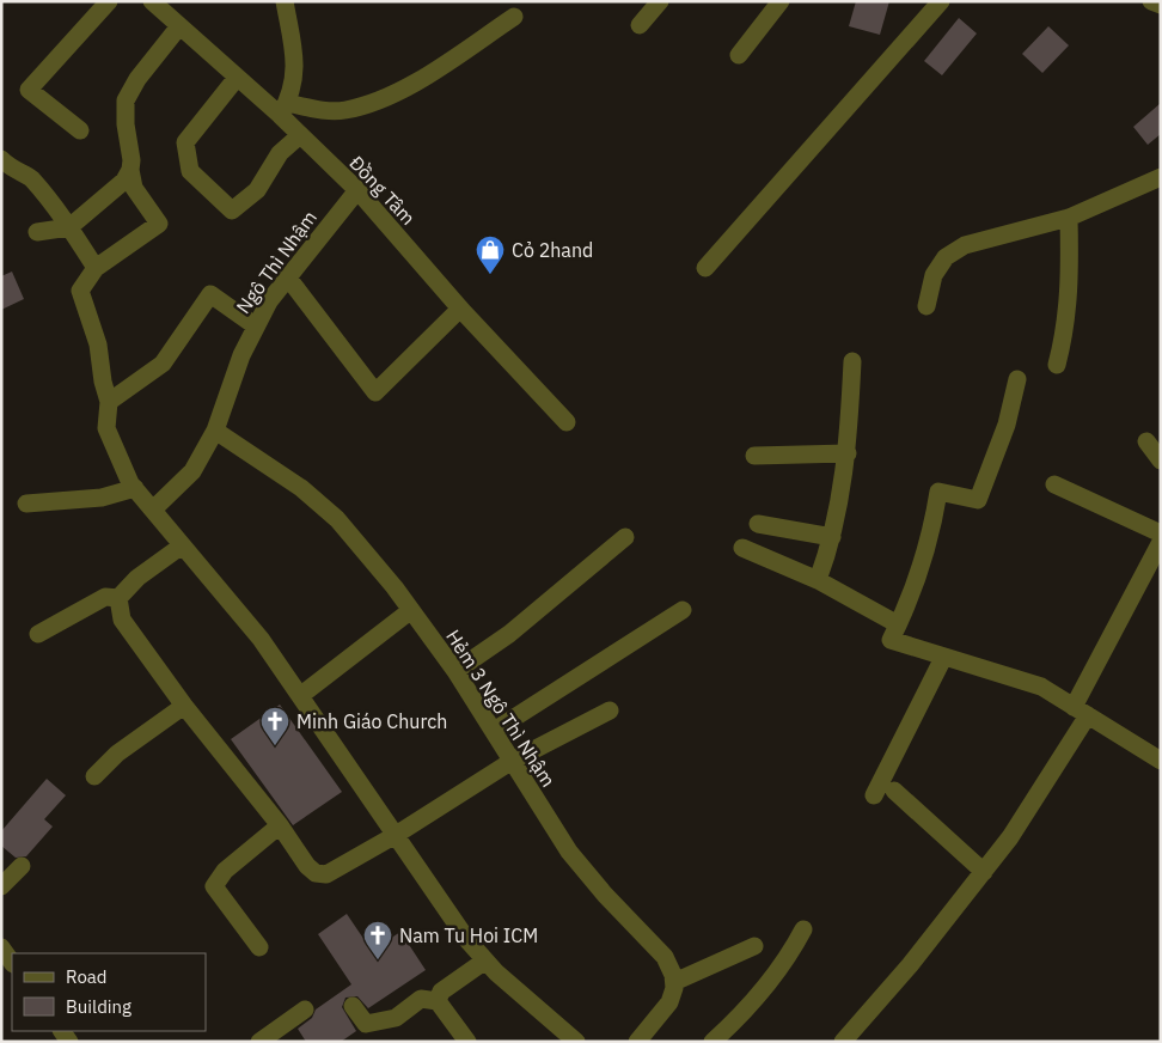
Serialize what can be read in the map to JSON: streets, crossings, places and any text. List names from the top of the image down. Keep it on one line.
{"streets":{"street":["Đồng Tâm","Ngô Thì Nhậm","Hẻm 3 Ngô Thì Nhậm"]},"crossings":[["Đồng Tâm","Ngô Thì Nhậm"],["Ngô Thì Nhậm","Hẻm 3 Ngô Thì Nhậm"]],"places":{"shop":["Cỏ 2hand"],"church":["Minh Giáo Church","Nam Tu Hoi ICM"]},"legend":["Road","Building"]}
